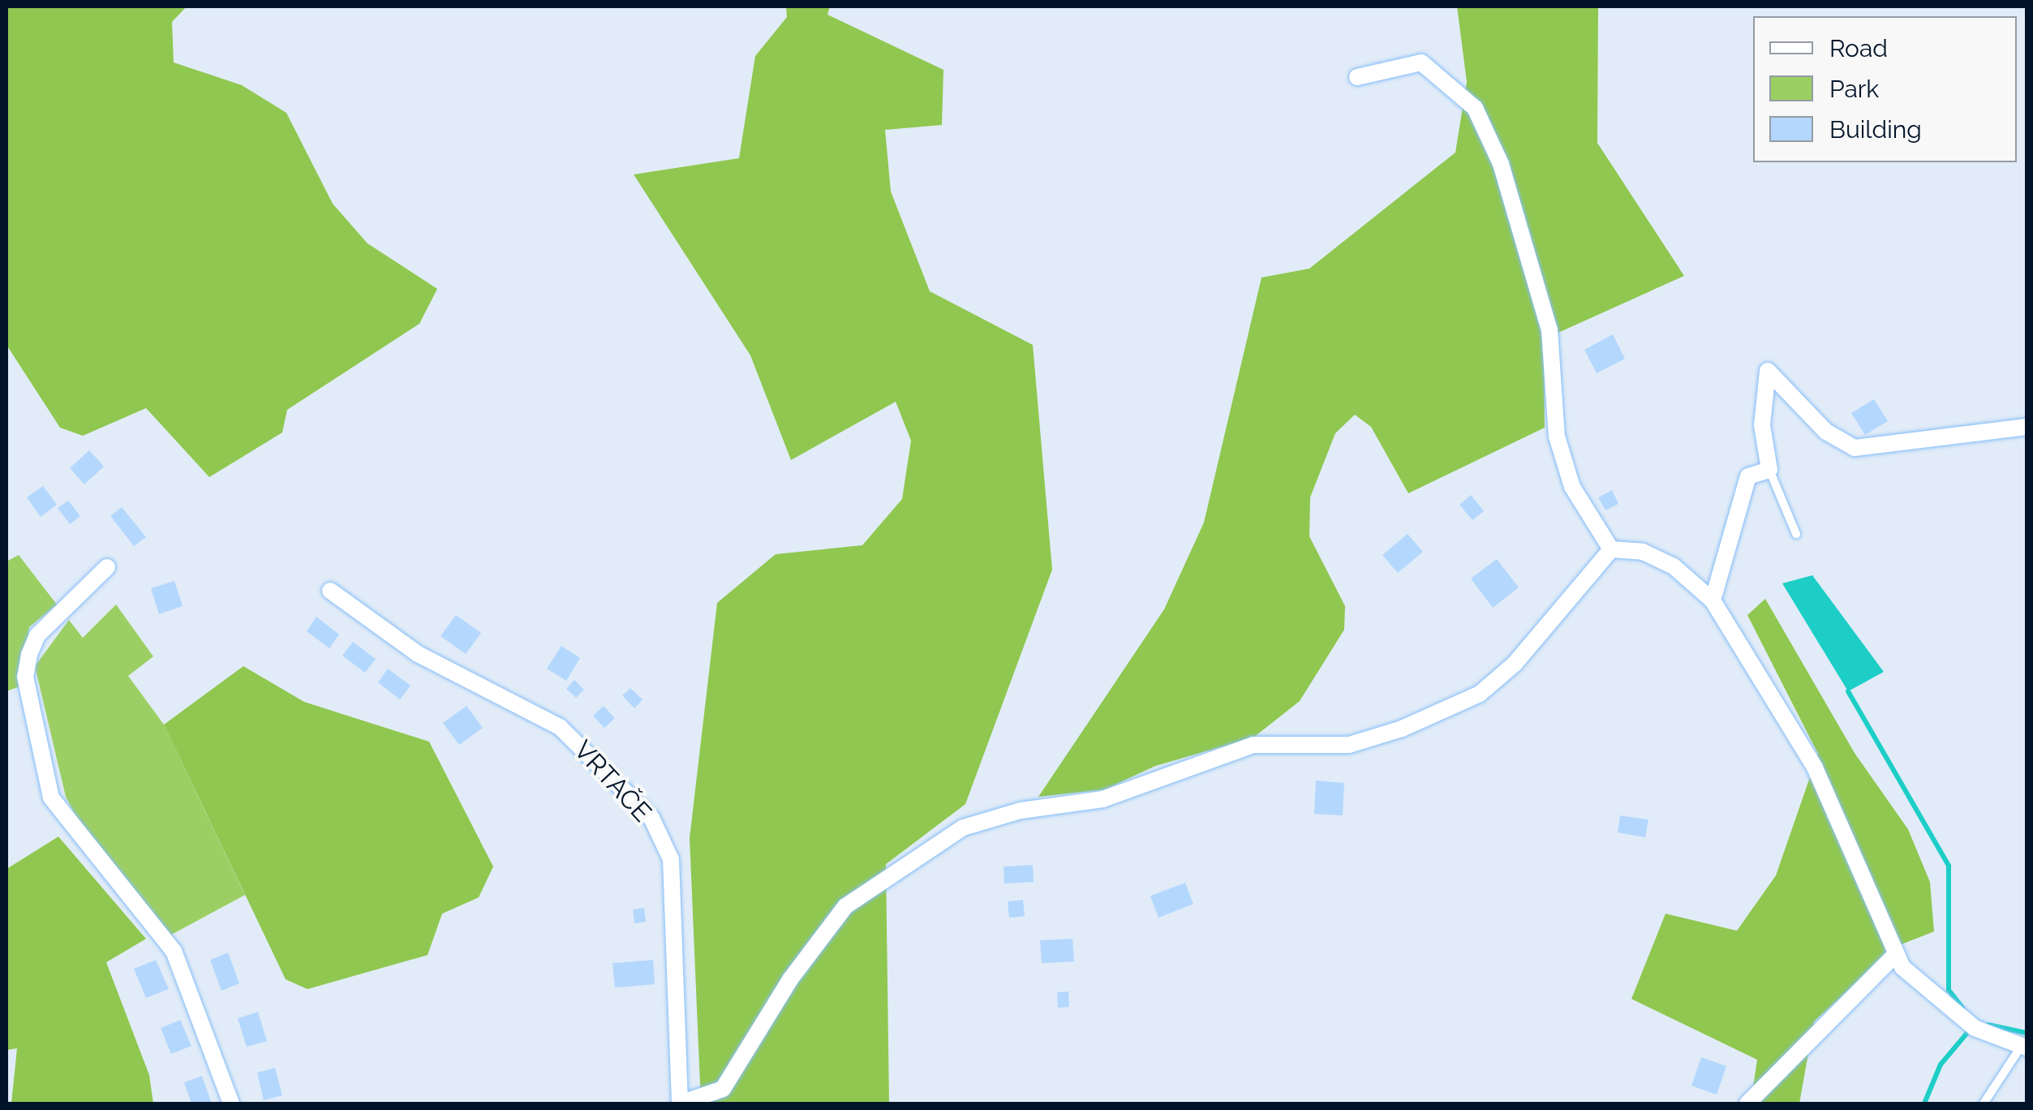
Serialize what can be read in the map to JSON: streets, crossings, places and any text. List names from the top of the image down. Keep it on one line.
{"streets":{"street":["VRTAČE"]},"legend":["Road","Park","Building"]}
